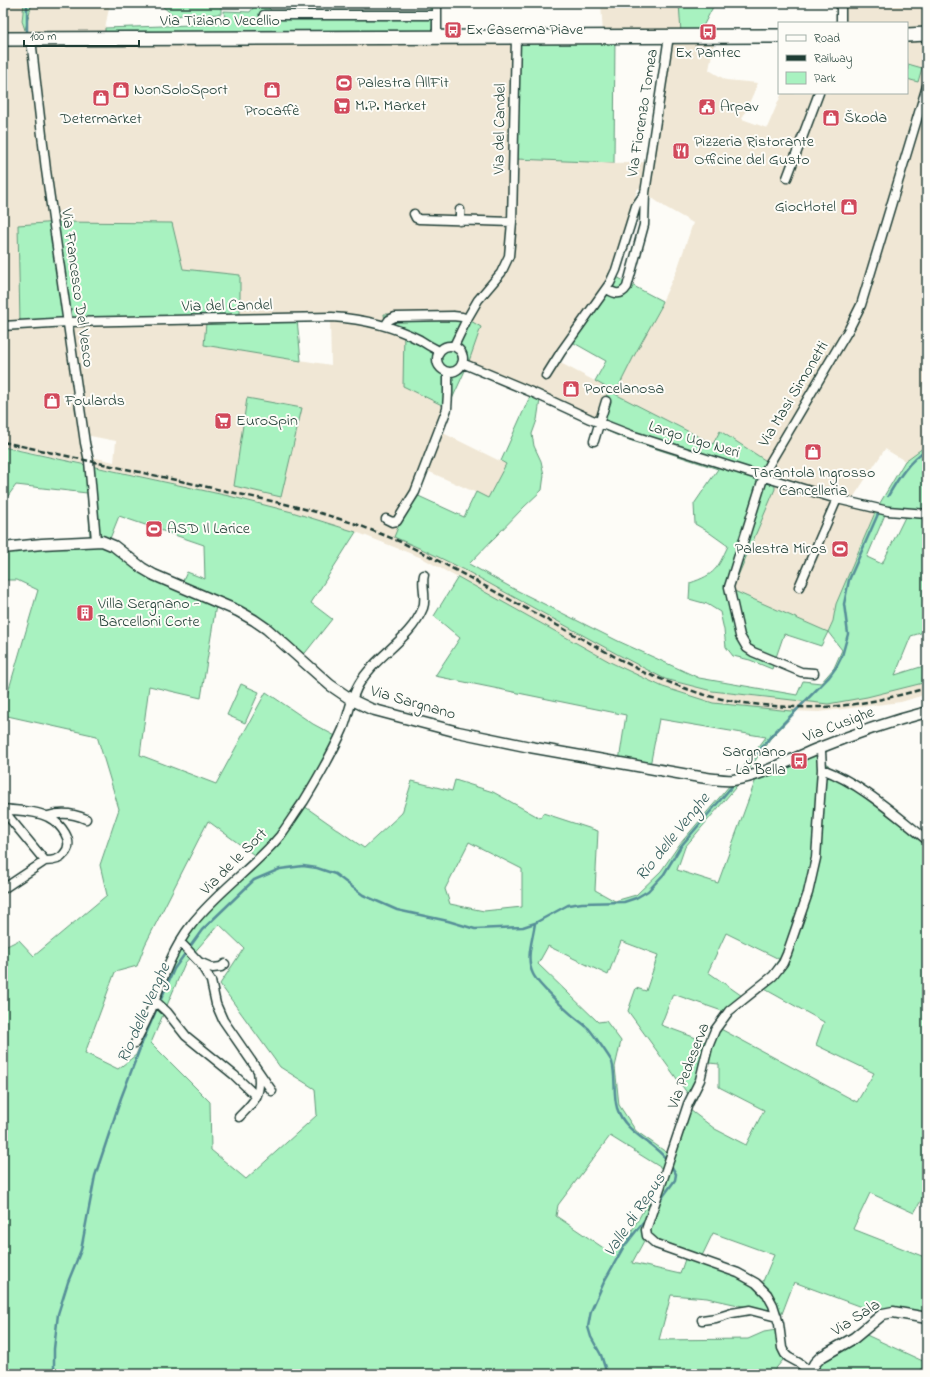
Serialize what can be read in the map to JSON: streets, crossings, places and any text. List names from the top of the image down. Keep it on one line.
{"streets":{"main road":["Via Tiziano Vecellio"],"street":["Via Fiorenzo Tomea","Via del Candel","Via Francesco Del Vesco","Via Masi Simonetti","Largo Ugo Neri","Via Sargnano","Via Cusighe","Via de le Sort","Via Pedeserva","Via Sala"]},"crossings":[["Via Tiziano Vecellio","Via Fiorenzo Tomea"],["Via Tiziano Vecellio","Via del Candel"],["Via Tiziano Vecellio","Via Francesco Del Vesco"],["Via del Candel","Via Francesco Del Vesco"],["Via del Candel","Largo Ugo Neri"],["Via Francesco Del Vesco","Via Sargnano"],["Via Masi Simonetti","Largo Ugo Neri"],["Via Sargnano","Via Cusighe"],["Via Sargnano","Via de le Sort"],["Via Cusighe","Via Pedeserva"],["Via Pedeserva","Via Sala"]],"water":["Rio delle Venghe","Valle di Repus"],"places":{"bus stop":["Ex Caserma Piave","Ex Pantec","Sargnano - La Bella"],"sports":["Palestra AllFit","ASD Il Larice","Palestra Miros"],"shop":["NonSoloSport","Procaffè","Determarket","Škoda","GiocHotel","Porcelanosa","Foulards","Tarantola Ingrosso Cancelleria"],"supermarket":["M.P. Market","EuroSpin"],"public building":["Arpav"],"restaurant":["Pizzeria Ristorante Officine del Gusto"],"building":["Villa Sergnano - Barcelloni Corte"]},"legend":["Road","Railway","Park"],"scale_bar":"100 m"}
